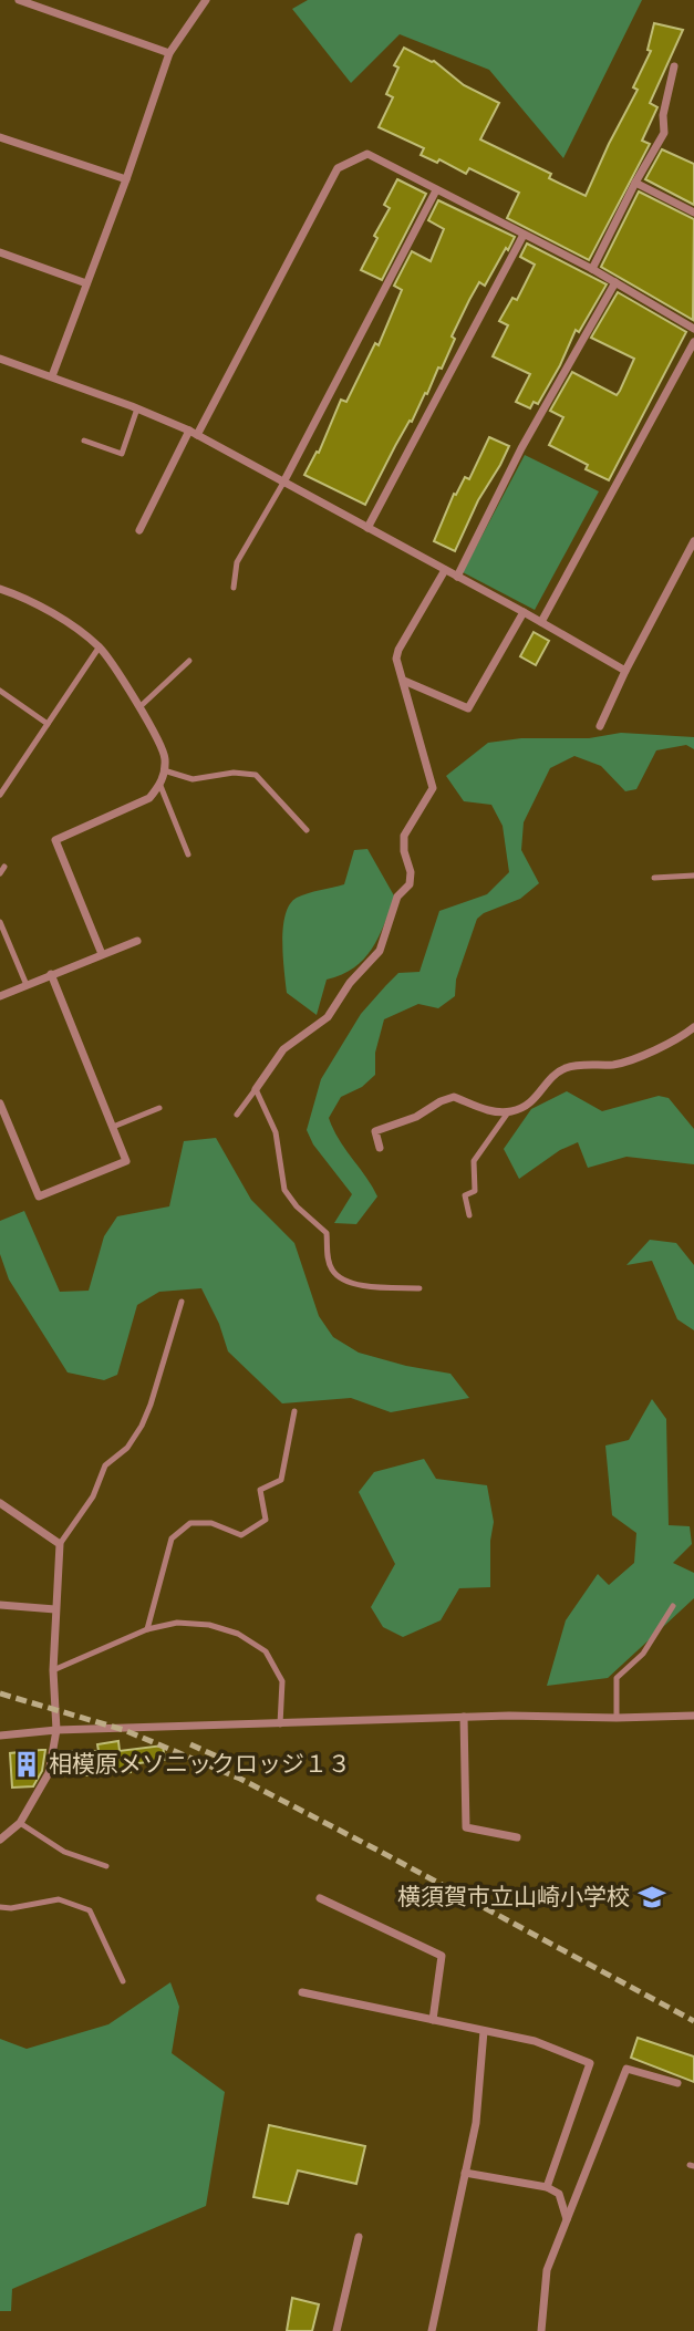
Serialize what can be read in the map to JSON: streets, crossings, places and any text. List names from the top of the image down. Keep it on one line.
{"places":{"building":["相模原メソニックロッジ１３"],"school or university":["横須賀市立山崎小学校"]}}
